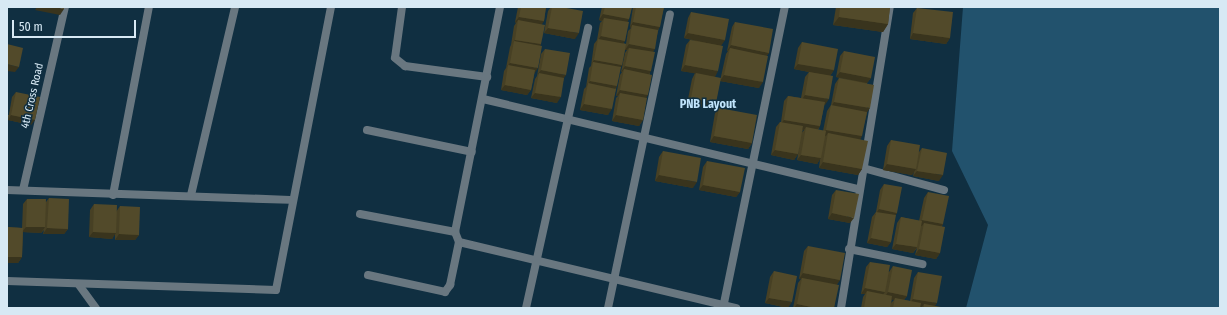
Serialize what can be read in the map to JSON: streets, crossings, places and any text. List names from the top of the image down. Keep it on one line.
{"streets":{"street":["4th Cross Road"]},"districts":["PNB Layout"],"scale_bar":"50 m"}
